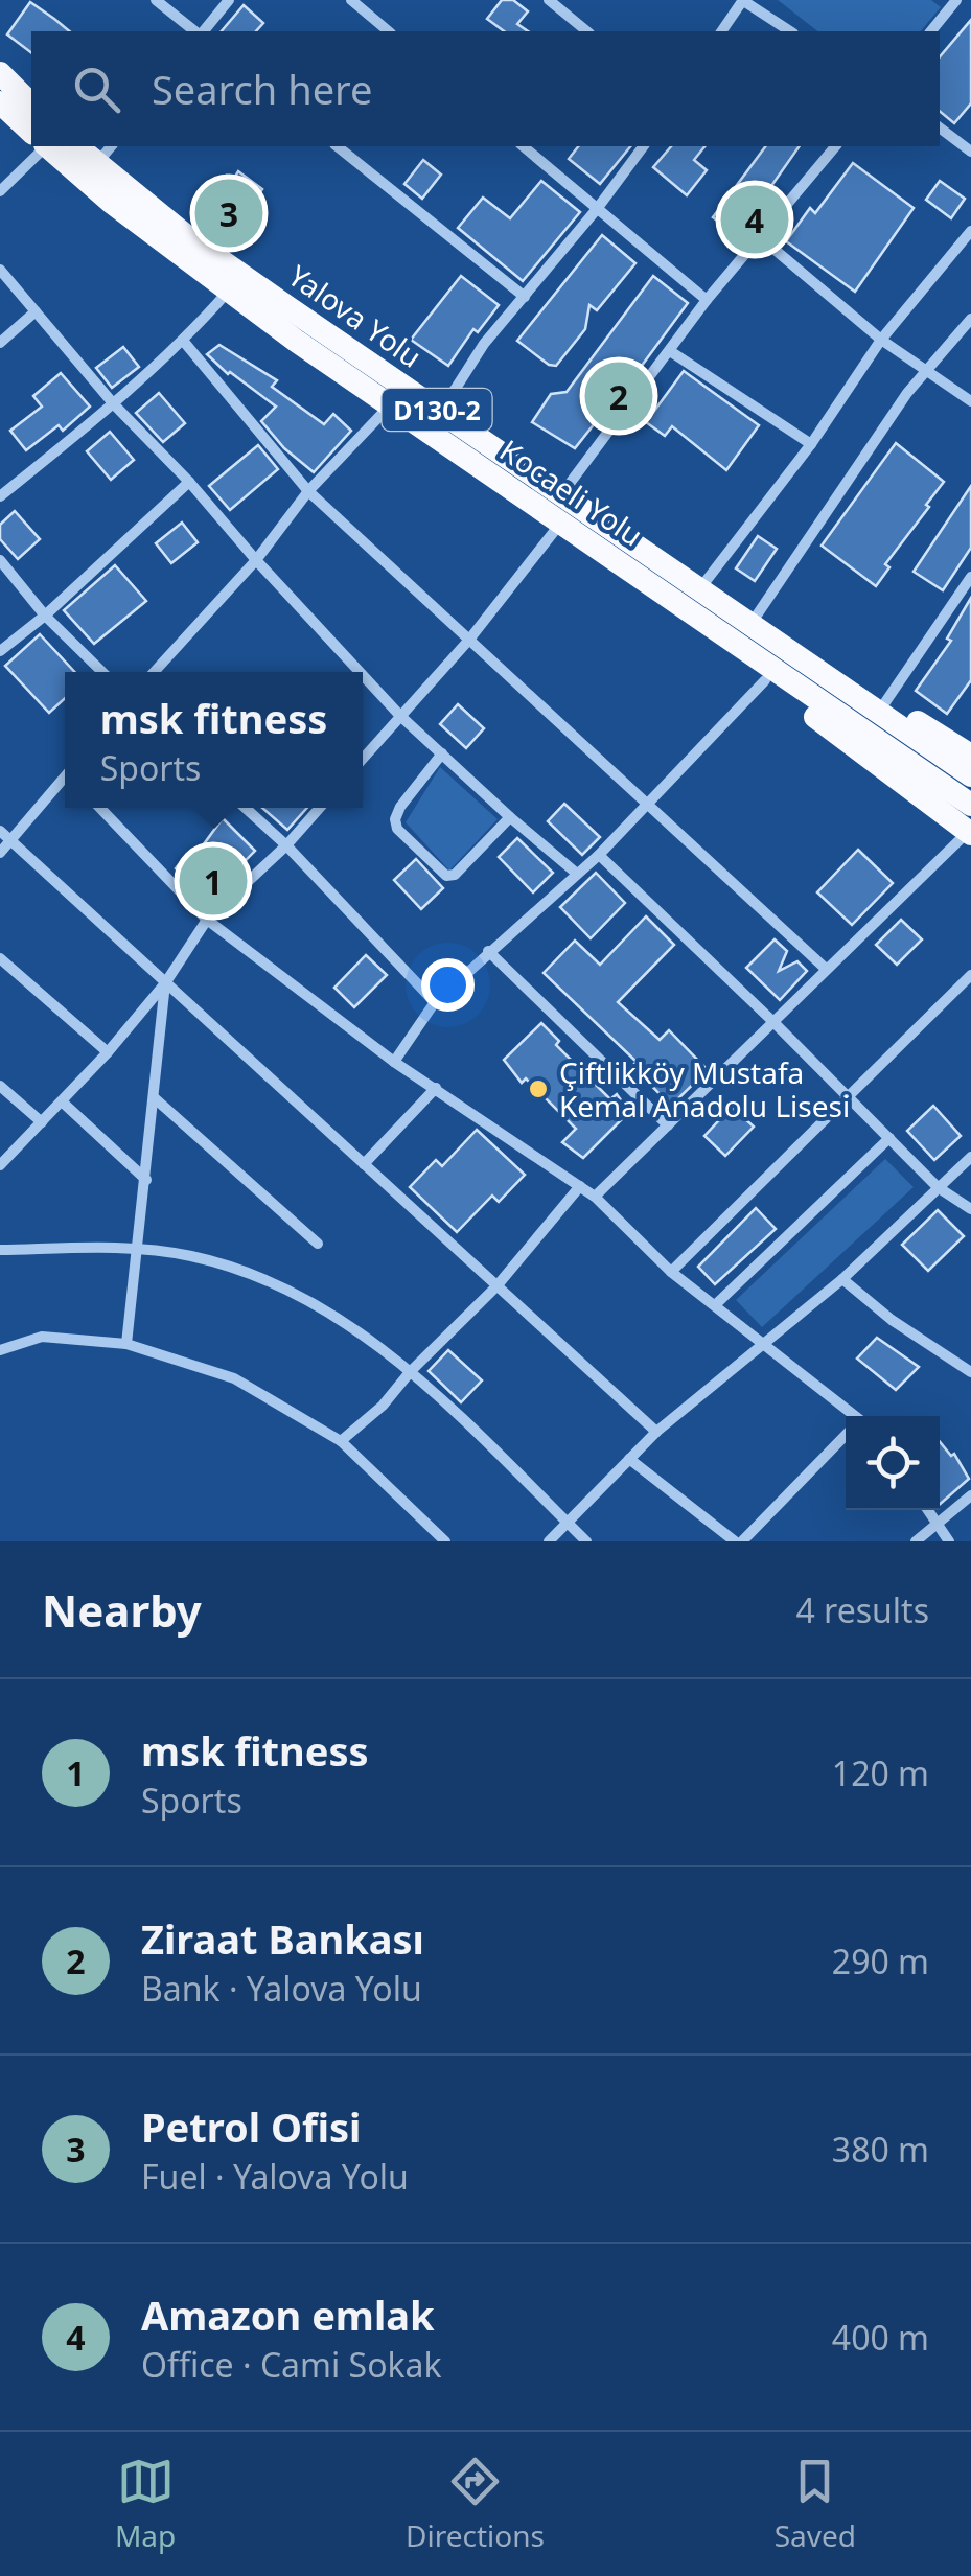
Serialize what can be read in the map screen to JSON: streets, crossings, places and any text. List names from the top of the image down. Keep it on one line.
{"streets":{"highway":["Yalova Yolu","D130-2","Kocaeli̇ Yolu"]},"places":["Çiftlikköy Mustafa Kemal Anadolu Lisesi"],"page":{"search":"Search here","pins":["3","4","2","1"],"popup":["msk fitness","Sports"],"heading":["Nearby","4 results"],"list":[{"mark":"1","name":"msk fitness","note":"Sports","value":"120 m"},{"mark":"2","name":"Ziraat Bankası","note":"Bank · Yalova Yolu","value":"290 m"},{"mark":"3","name":"Petrol Ofisi","note":"Fuel · Yalova Yolu","value":"380 m"},{"mark":"4","name":"Amazon emlak","note":"Office · Cami Sokak","value":"400 m"}],"nav":["Map","Directions","Saved"]}}
